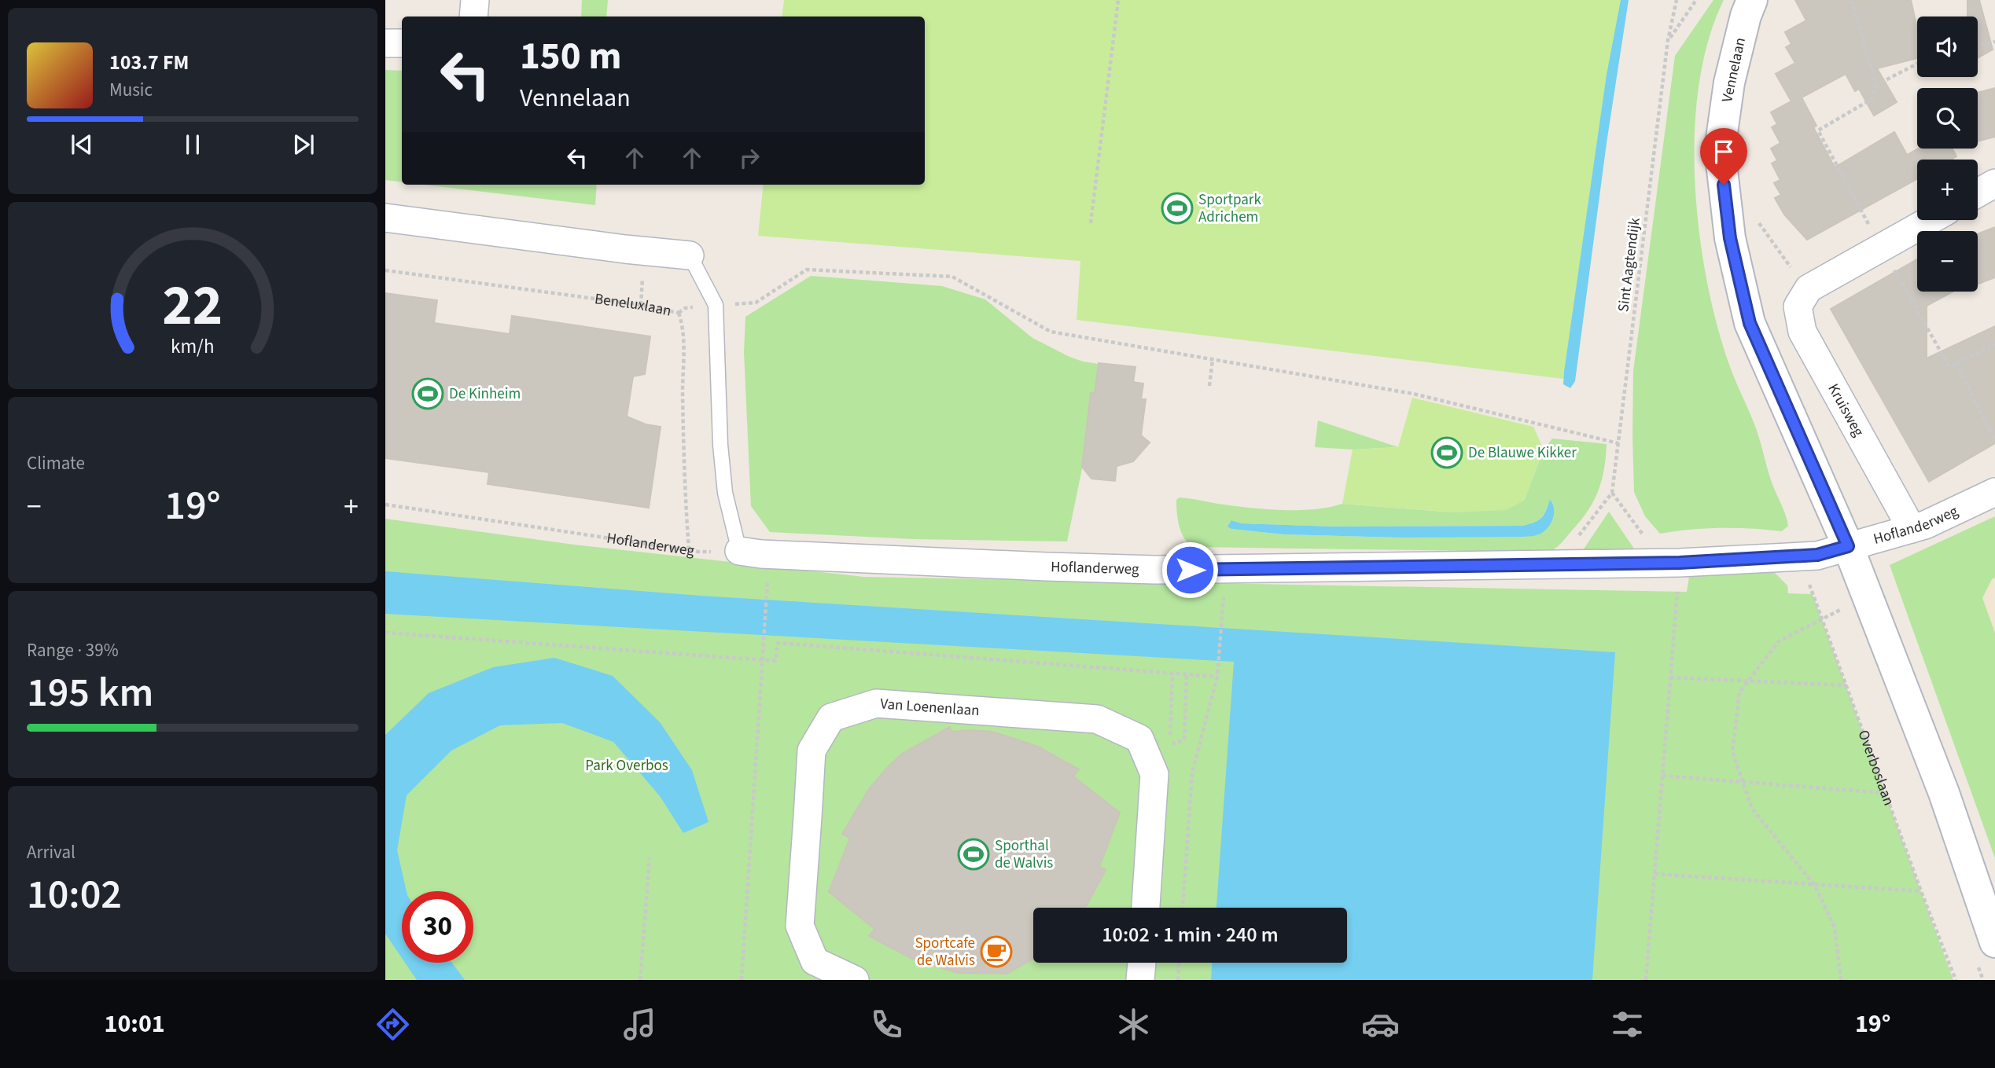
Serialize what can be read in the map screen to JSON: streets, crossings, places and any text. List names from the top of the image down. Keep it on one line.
{"streets":{"street":["Vennelaan","Kruisweg","Hoflanderweg","Van Loenenlaan"],"path":["Sint Aagtendijk","Beneluxlaan","Overboslaan"]},"crossings":[["Vennelaan","Hoflanderweg"],["Beneluxlaan","Hoflanderweg"],["Kruisweg","Hoflanderweg"],["Hoflanderweg","Overboslaan"]],"parks":["Park Overbos"],"places":{"sports":["Sportpark Adrichem","De Kinheim","De Blauwe Kikker","Sporthal de Walvis"],"cafe":["Sportcafe de Walvis"]},"page":{"map_buttons":["+","−"],"turn":["150 m","Vennelaan"],"song":["103.7 FM","Music"],"tile":["Climate",["Range · 39%","195 km"],["Arrival","10:02"]],"heat":["−","19°","+"],"limit":"30","trip":"10:02 · 1 min · 240 m","tabs":["10:01","19°"],"gauge":["22","km/h"]}}
